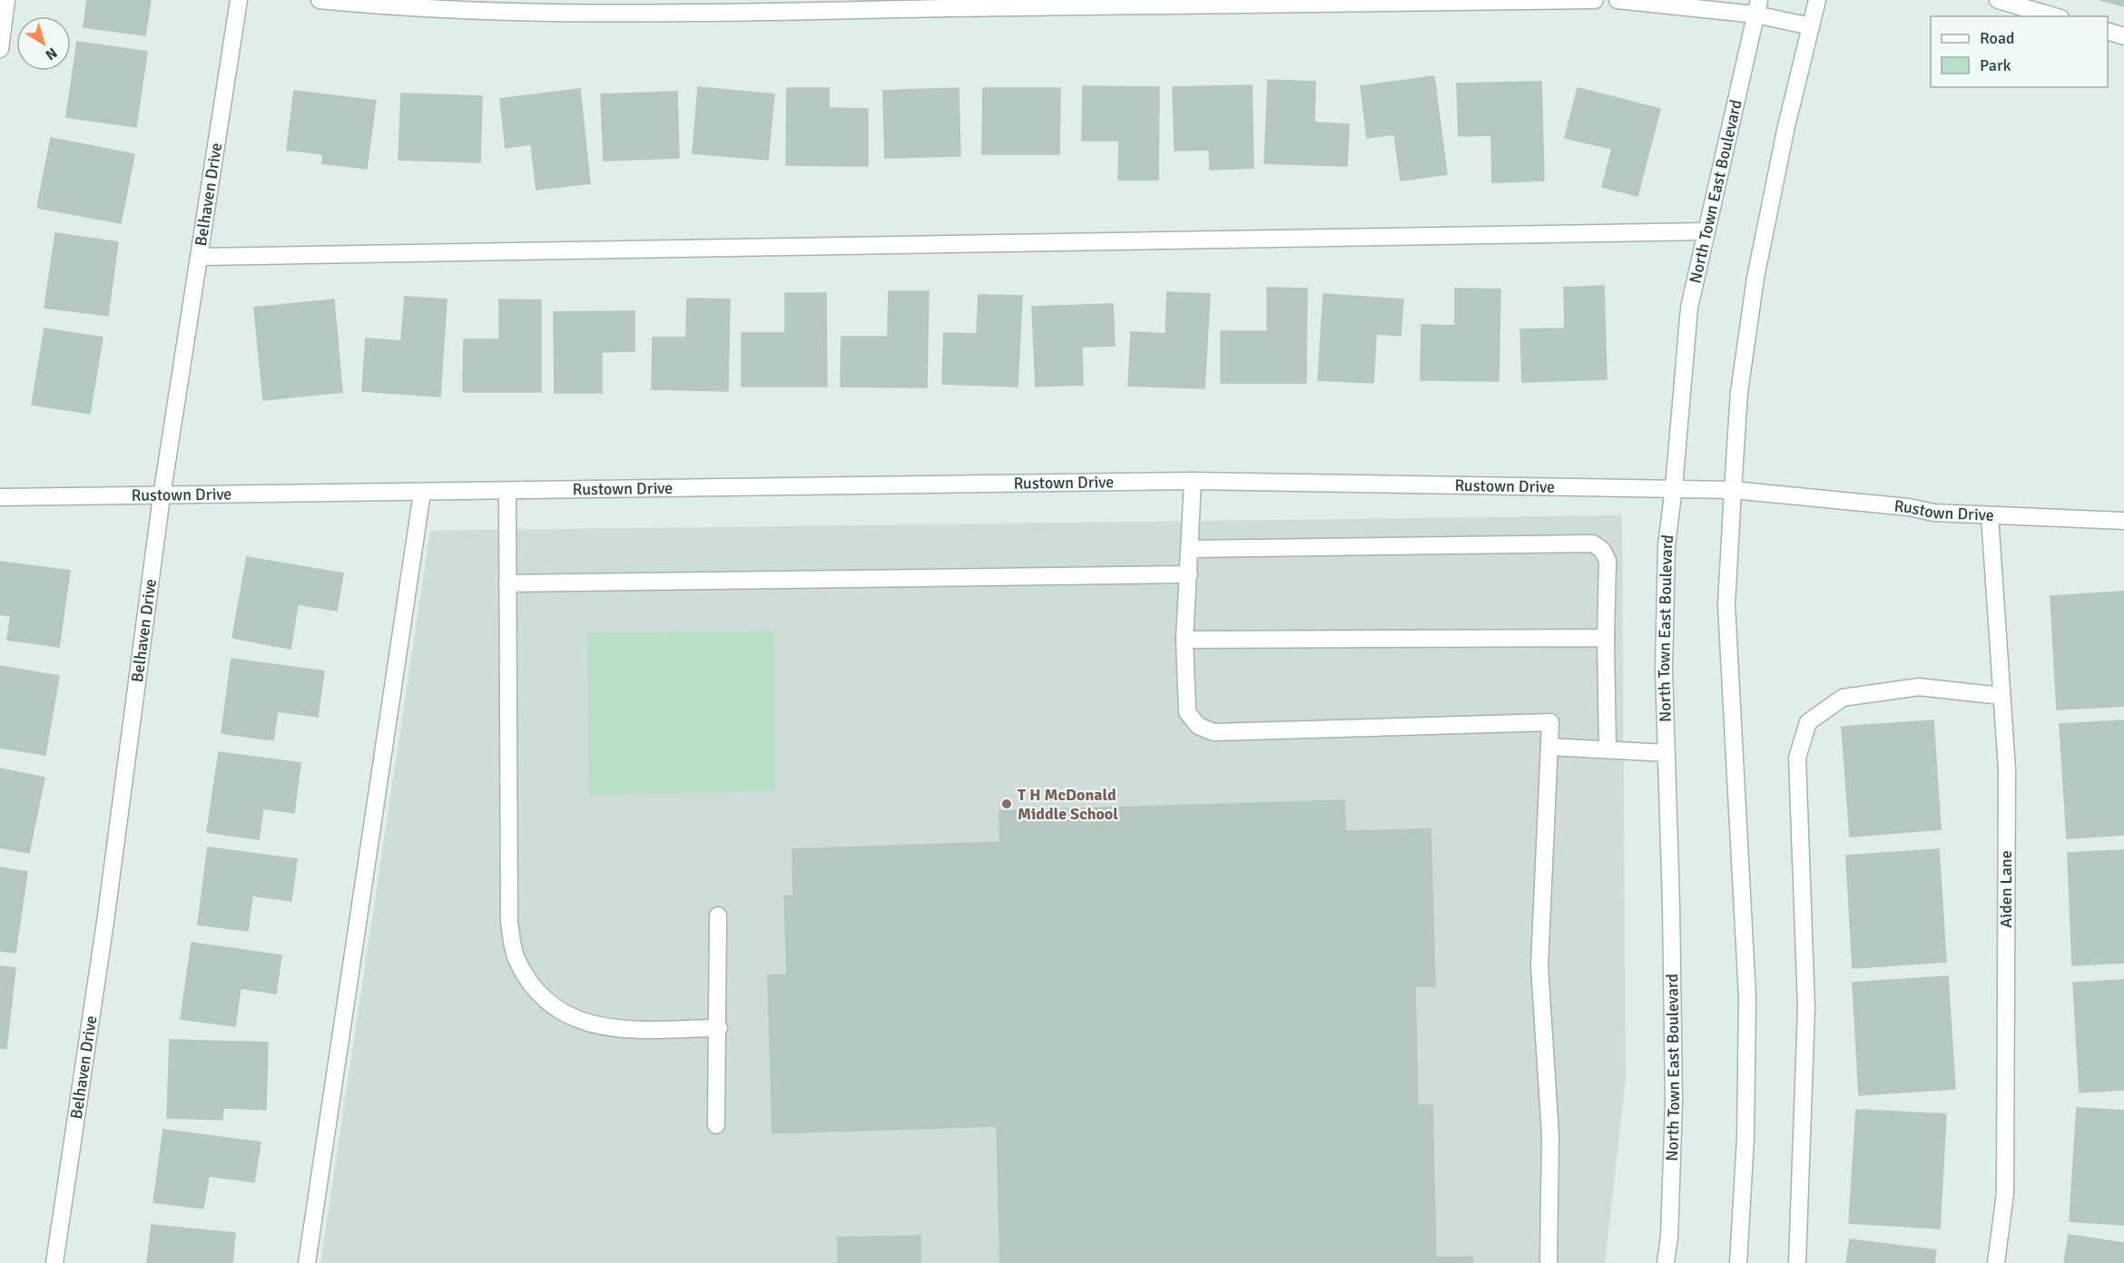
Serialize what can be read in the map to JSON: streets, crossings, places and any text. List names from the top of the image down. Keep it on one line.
{"streets":{"street":["North Town East Boulevard","Belhaven Drive","Rustown Drive","Aiden Lane"]},"crossings":[["North Town East Boulevard","Rustown Drive"],["Belhaven Drive","Rustown Drive"],["Rustown Drive","Aiden Lane"]],"places":["T H McDonald Middle School"],"legend":["Road","Park"],"north":"bottom right"}
